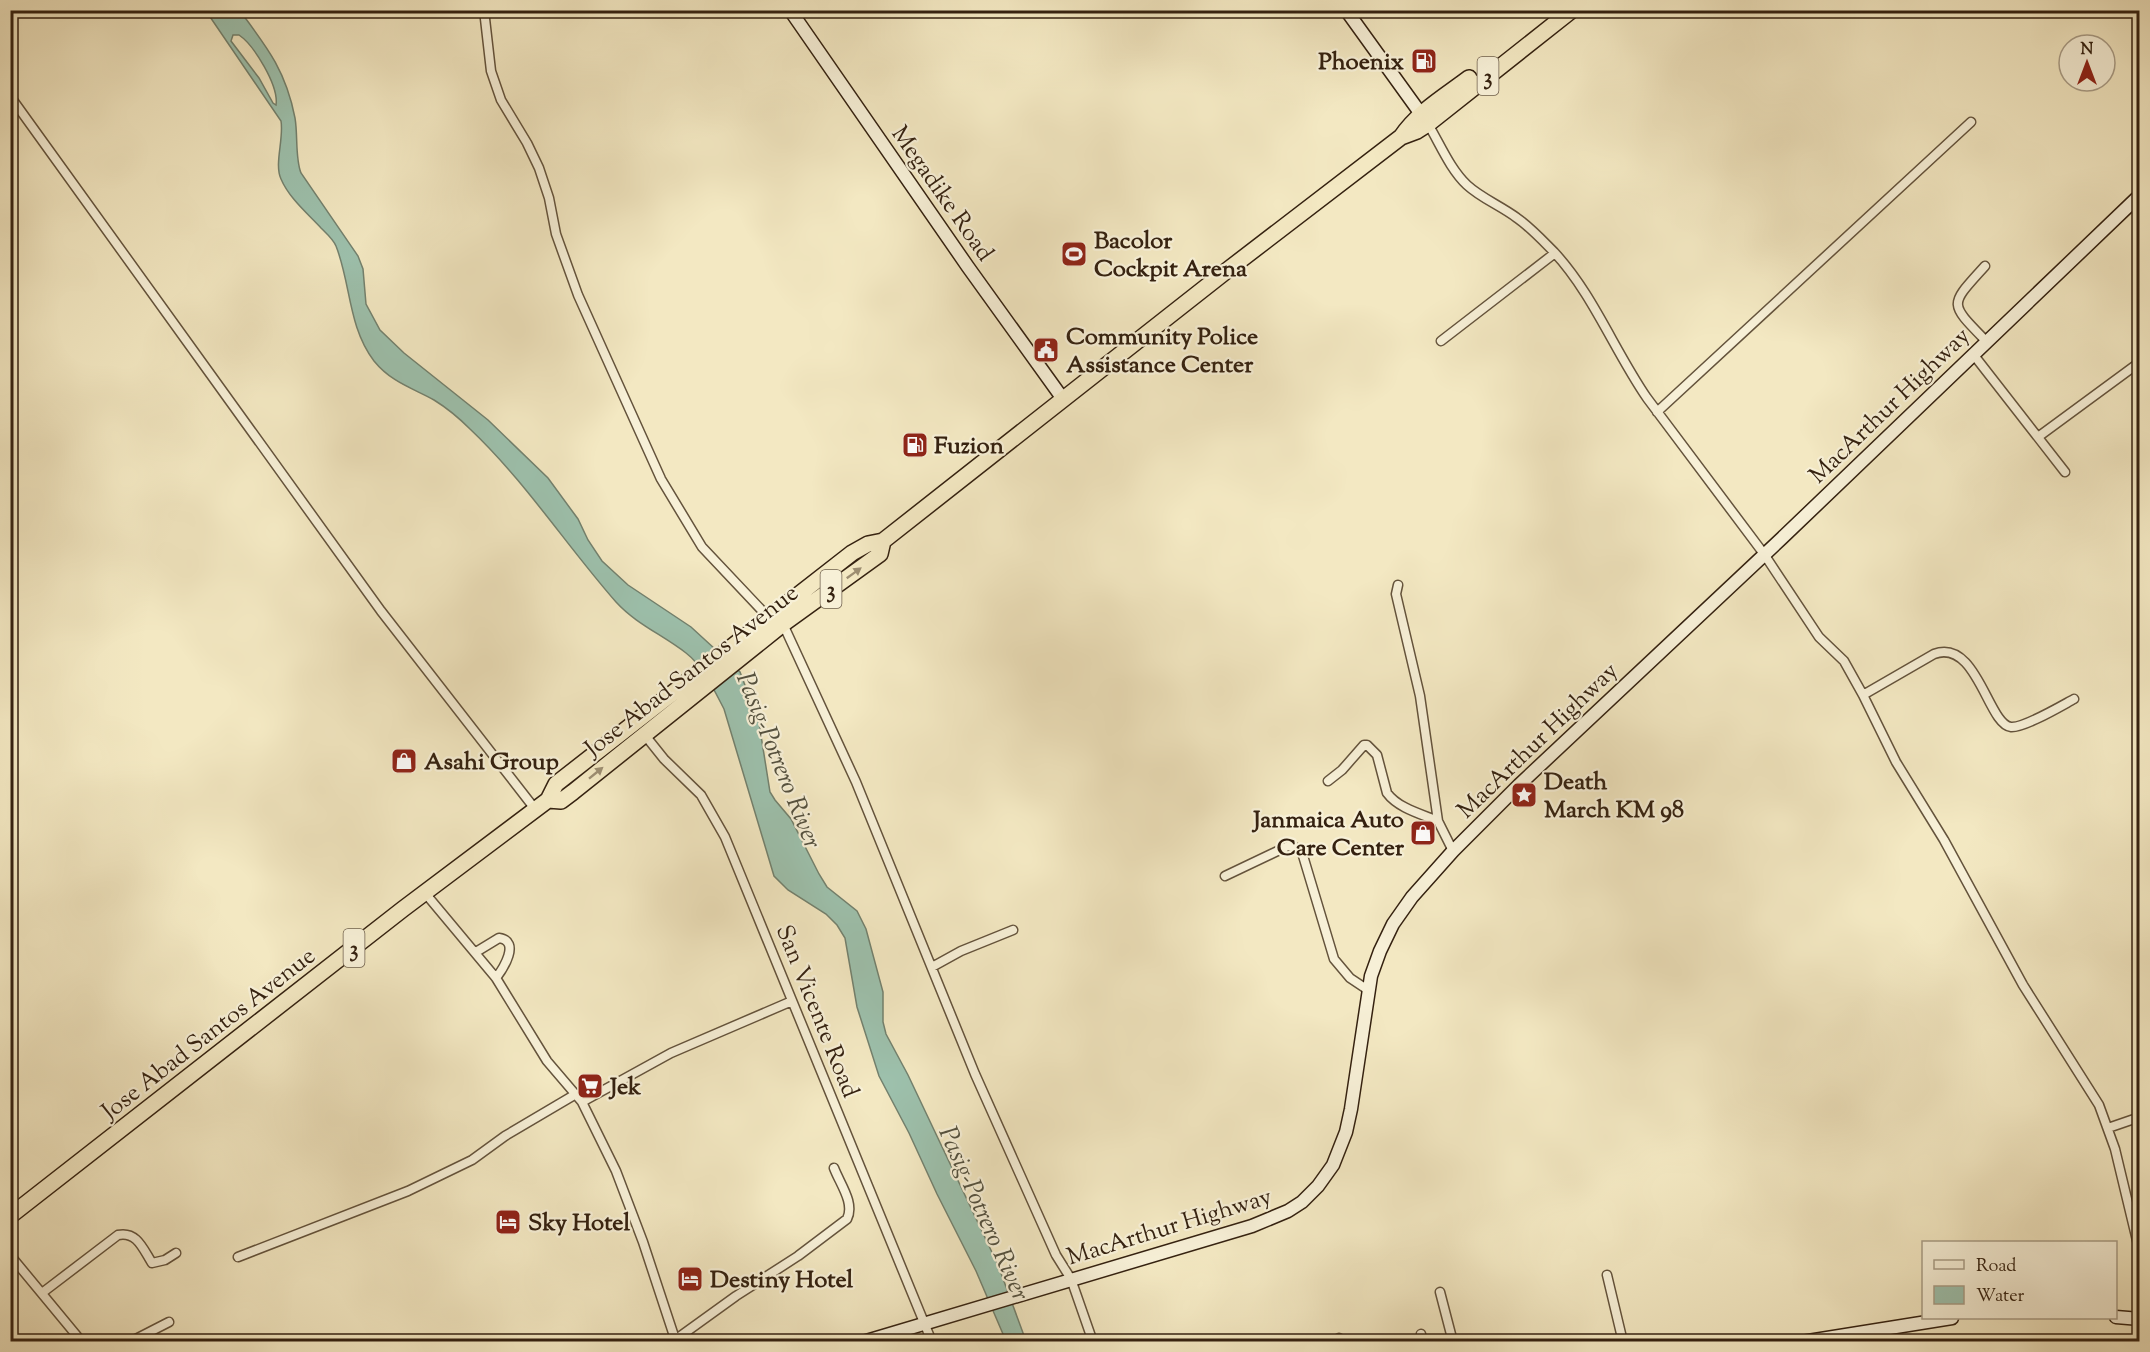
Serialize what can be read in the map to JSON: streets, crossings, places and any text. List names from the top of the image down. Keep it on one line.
{"streets":{"highway":["3","Jose Abad Santos Avenue"],"main road":["Megadike Road","MacArthur Highway"],"street":["San Vicente Road"]},"crossings":[["Megadike Road","Jose Abad Santos Avenue"],["MacArthur Highway","San Vicente Road"],["Jose Abad Santos Avenue","San Vicente Road"]],"water":["Pasig-Potrero River"],"places":{"fuel station":["Phoenix","Fuzion"],"sports":["Bacolor Cockpit Arena"],"public building":["Community Police Assistance Center"],"shop":["Asahi Group","Janmaica Auto Care Center"],"place":["Death March KM 98"],"supermarket":["Jek"],"hotel":["Sky Hotel","Destiny Hotel"]},"legend":["Road","Water"],"north":"top"}
